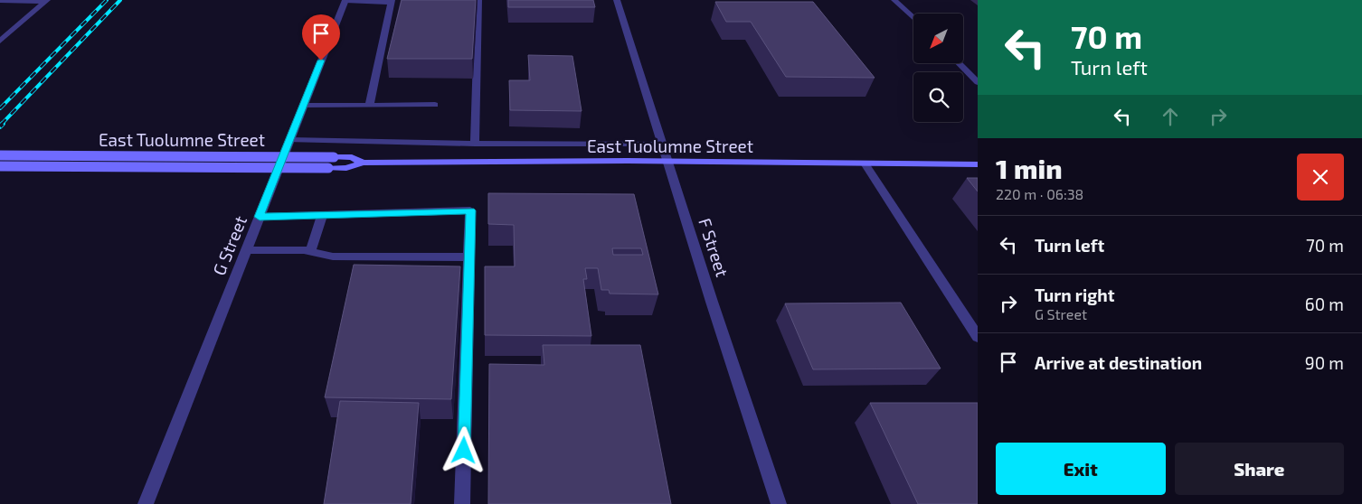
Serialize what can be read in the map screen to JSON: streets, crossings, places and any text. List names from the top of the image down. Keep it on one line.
{"streets":{"main road":["East Tuolumne Street"],"street":["G Street","F Street"]},"crossings":[["East Tuolumne Street","F Street"]],"north":"bottom left","page":{"turn":["70 m","Turn left"],"heading":["1 min","220 m · 06:38"],"list":[{"name":"Turn left","value":"70 m"},{"name":"Turn right","note":"G Street","value":"60 m"},{"name":"Arrive at destination","value":"90 m"}],"buttons":["Exit","Share"]}}
